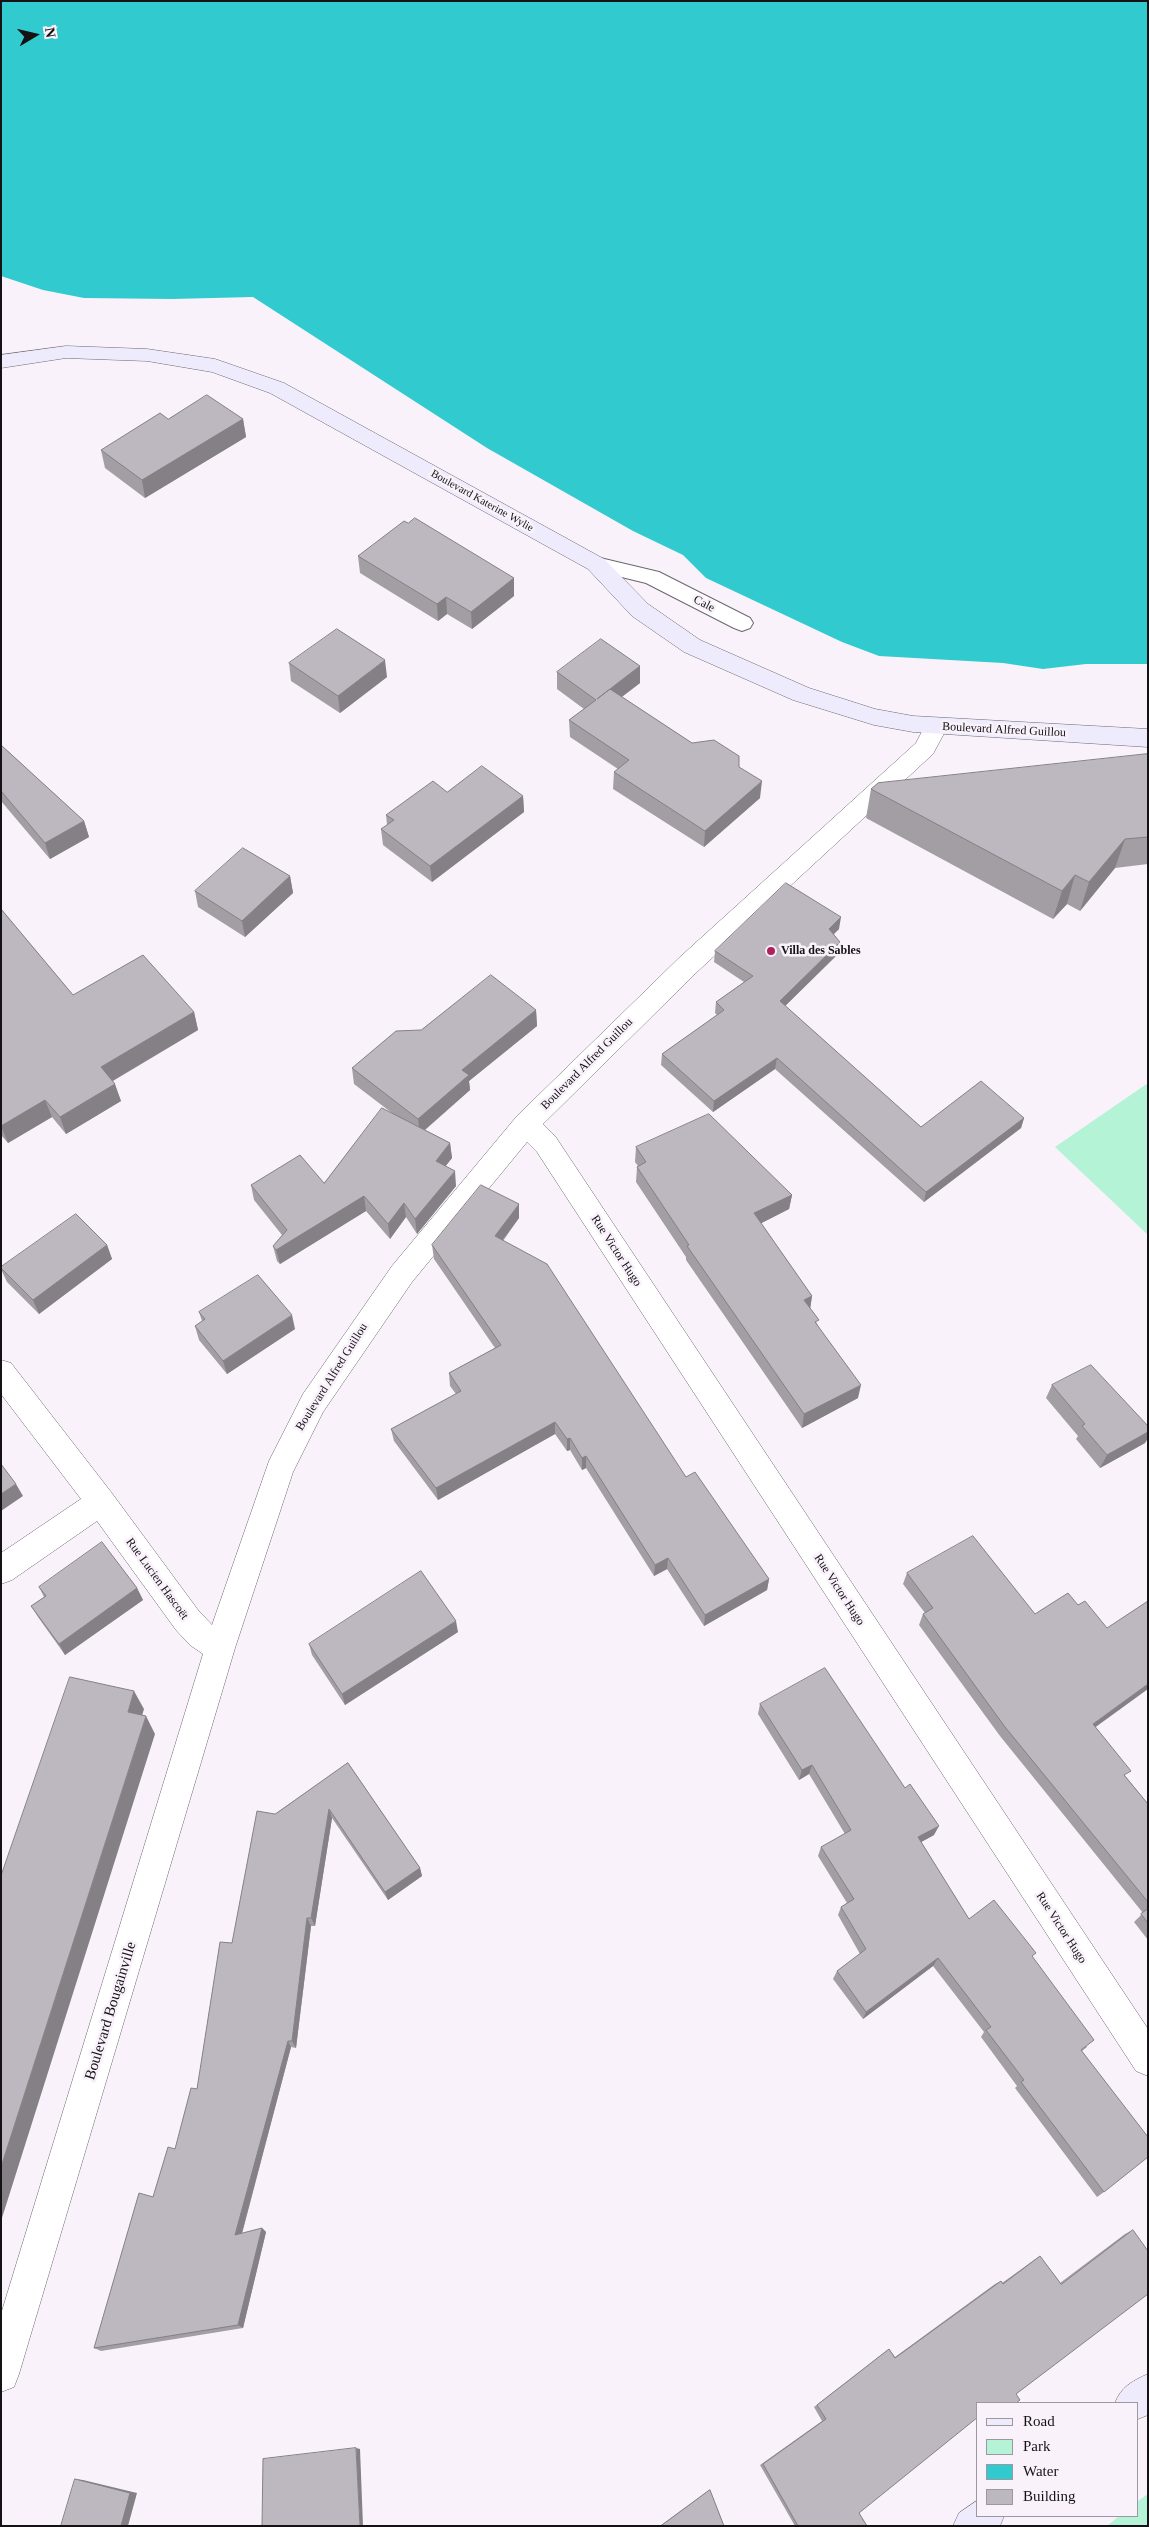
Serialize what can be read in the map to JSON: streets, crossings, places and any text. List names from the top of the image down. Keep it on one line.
{"streets":{"street":["Boulevard Katerine Wylie","Boulevard Alfred Guillou","Rue Victor Hugo","Rue Lucien Hascoët","Boulevard Bougainville"],"lane":["Cale"]},"crossings":[["Boulevard Katerine Wylie","Cale"],["Boulevard Katerine Wylie","Boulevard Alfred Guillou"],["Boulevard Alfred Guillou","Rue Victor Hugo"],["Boulevard Alfred Guillou","Rue Lucien Hascoët"],["Boulevard Alfred Guillou","Boulevard Bougainville"],["Rue Lucien Hascoët","Boulevard Bougainville"]],"places":["Villa des Sables"],"legend":["Road","Park","Water","Building"],"north":"right"}
